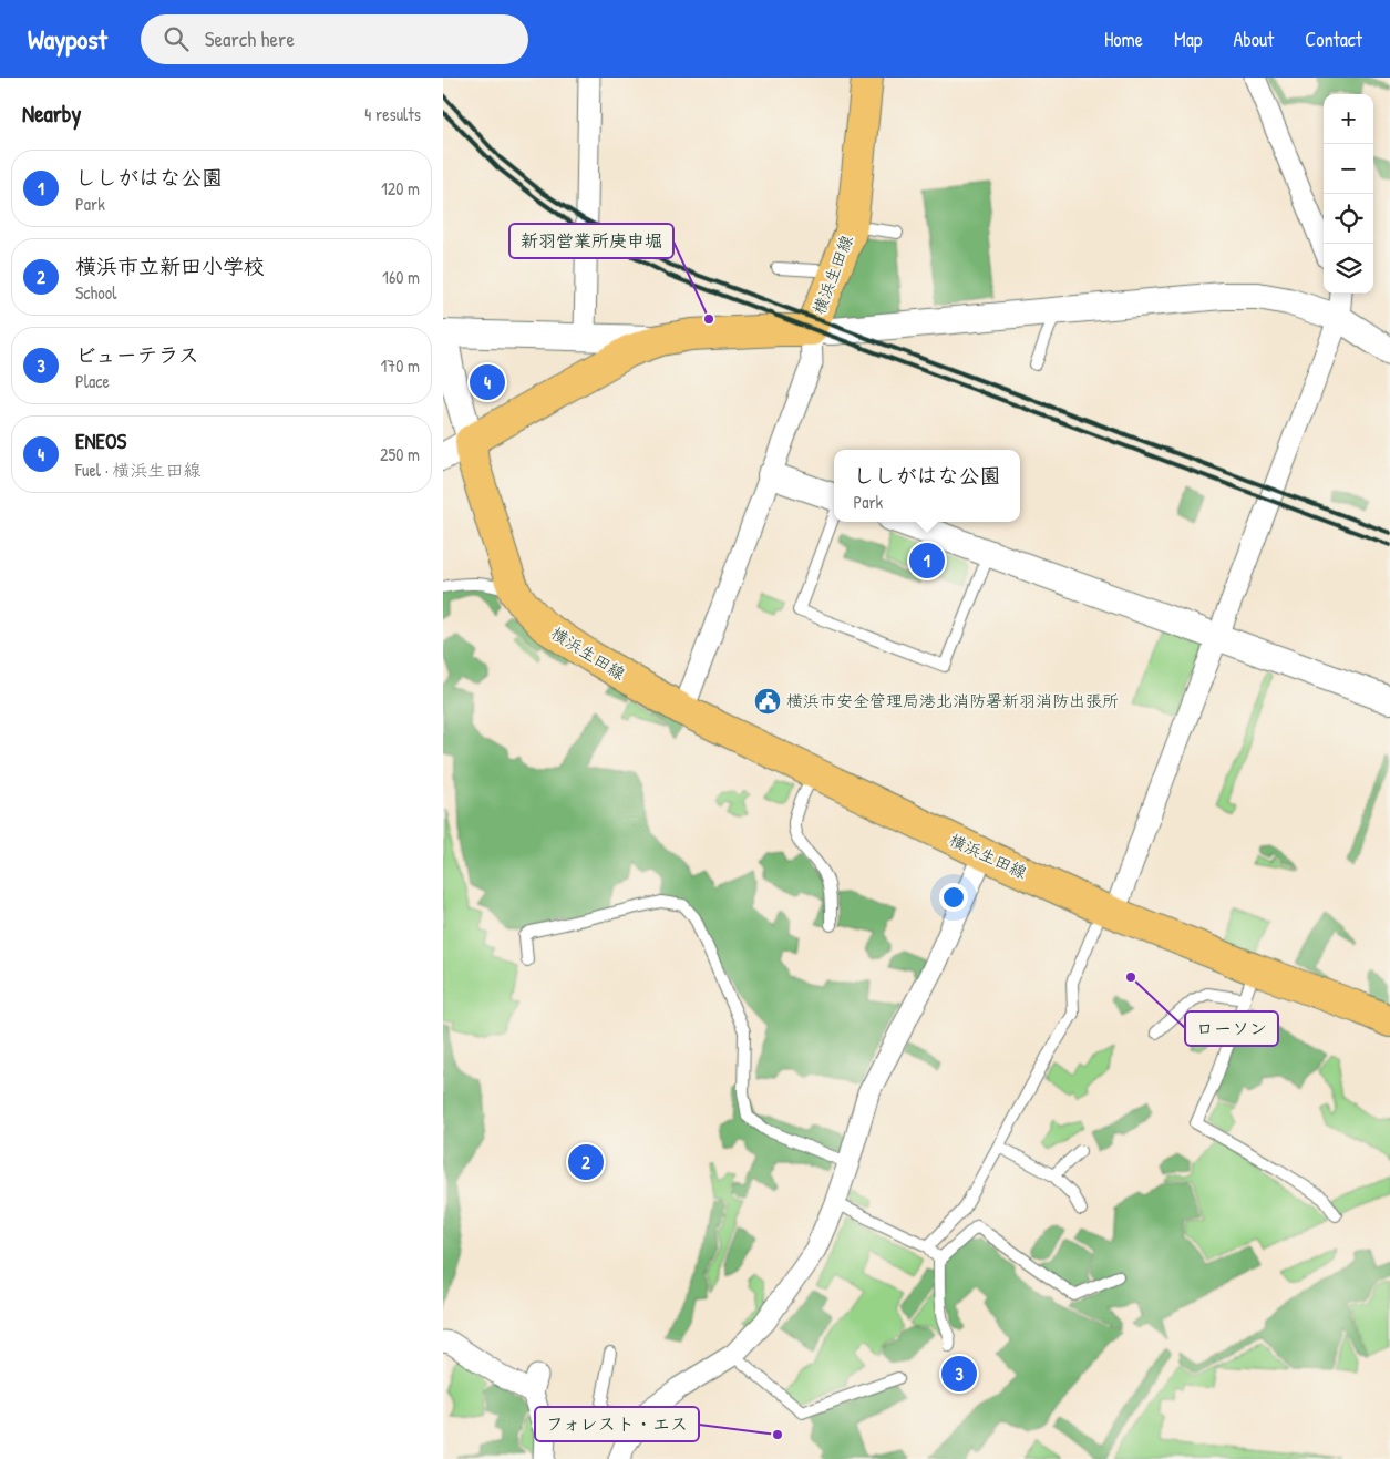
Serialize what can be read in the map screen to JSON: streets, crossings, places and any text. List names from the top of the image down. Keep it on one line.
{"streets":{"main road":["横浜生田線"]},"places":{"other":["新羽営業所庚申堀","ローソン","フォレスト・エス"],"public building":["横浜市安全管理局港北消防署新羽消防出張所"]},"page":{"header":"Waypost","search":"Search here","nav":["Home","Map","About","Contact"],"heading":["Nearby","4 results"],"map_buttons":["+","−"],"list":[{"mark":"1","name":"ししがはな公園","note":"Park","value":"120 m"},{"mark":"2","name":"横浜市立新田小学校","note":"School","value":"160 m"},{"mark":"3","name":"ビューテラス","note":"Place","value":"170 m"},{"mark":"4","name":"ENEOS","note":"Fuel · 横浜生田線","value":"250 m"}],"pins":["4","1","2","3"],"popup":["ししがはな公園","Park"]}}
